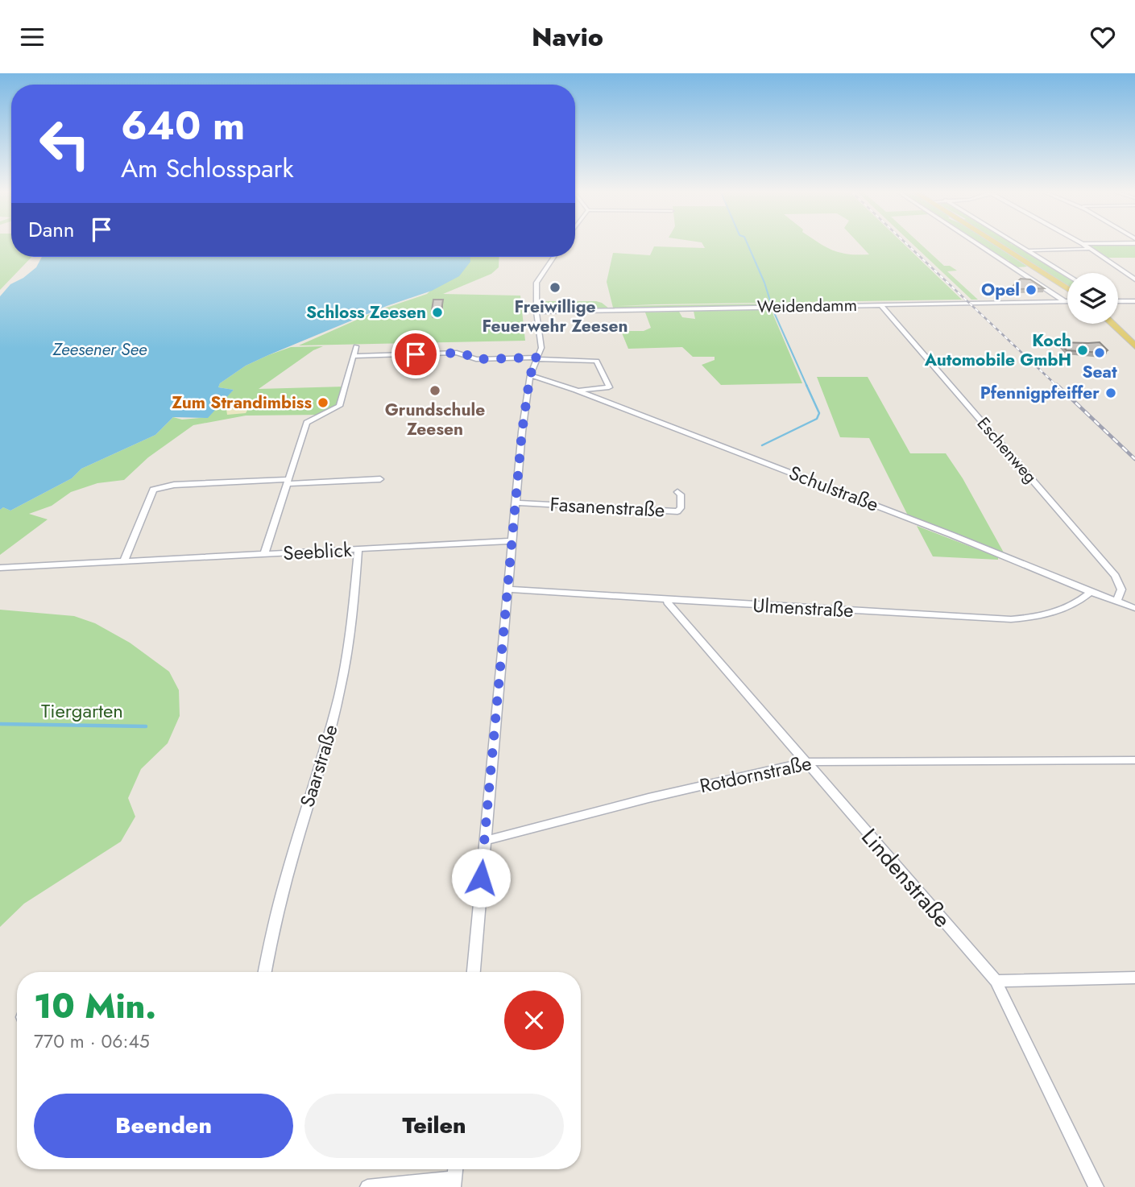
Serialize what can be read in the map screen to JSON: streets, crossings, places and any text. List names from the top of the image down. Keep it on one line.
{"streets":{"street":["Weidendamm","Eschenweg","Schulstraße","Fasanenstraße","Seeblick","Ulmenstraße","Saarstraße","Rotdornstraße","Lindenstraße"]},"crossings":[["Weidendamm","Eschenweg"],["Eschenweg","Schulstraße"],["Schulstraße","Ulmenstraße"],["Seeblick","Saarstraße"],["Ulmenstraße","Lindenstraße"],["Rotdornstraße","Lindenstraße"]],"water":["Zeesener See"],"parks":["Tiergarten"],"places":["Freiwillige Feuerwehr Zeesen","Opel","Schloss Zeesen","Koch Automobile GmbH","Seat","Grundschule Zeesen","Pfennigpfeiffer","Zum Strandimbiss"],"page":{"header":"Navio","turn":["640 m","Am Schlosspark"],"then":"Dann","heading":["10 Min.","770 m · 06:45"],"buttons":["Beenden","Teilen"]}}
